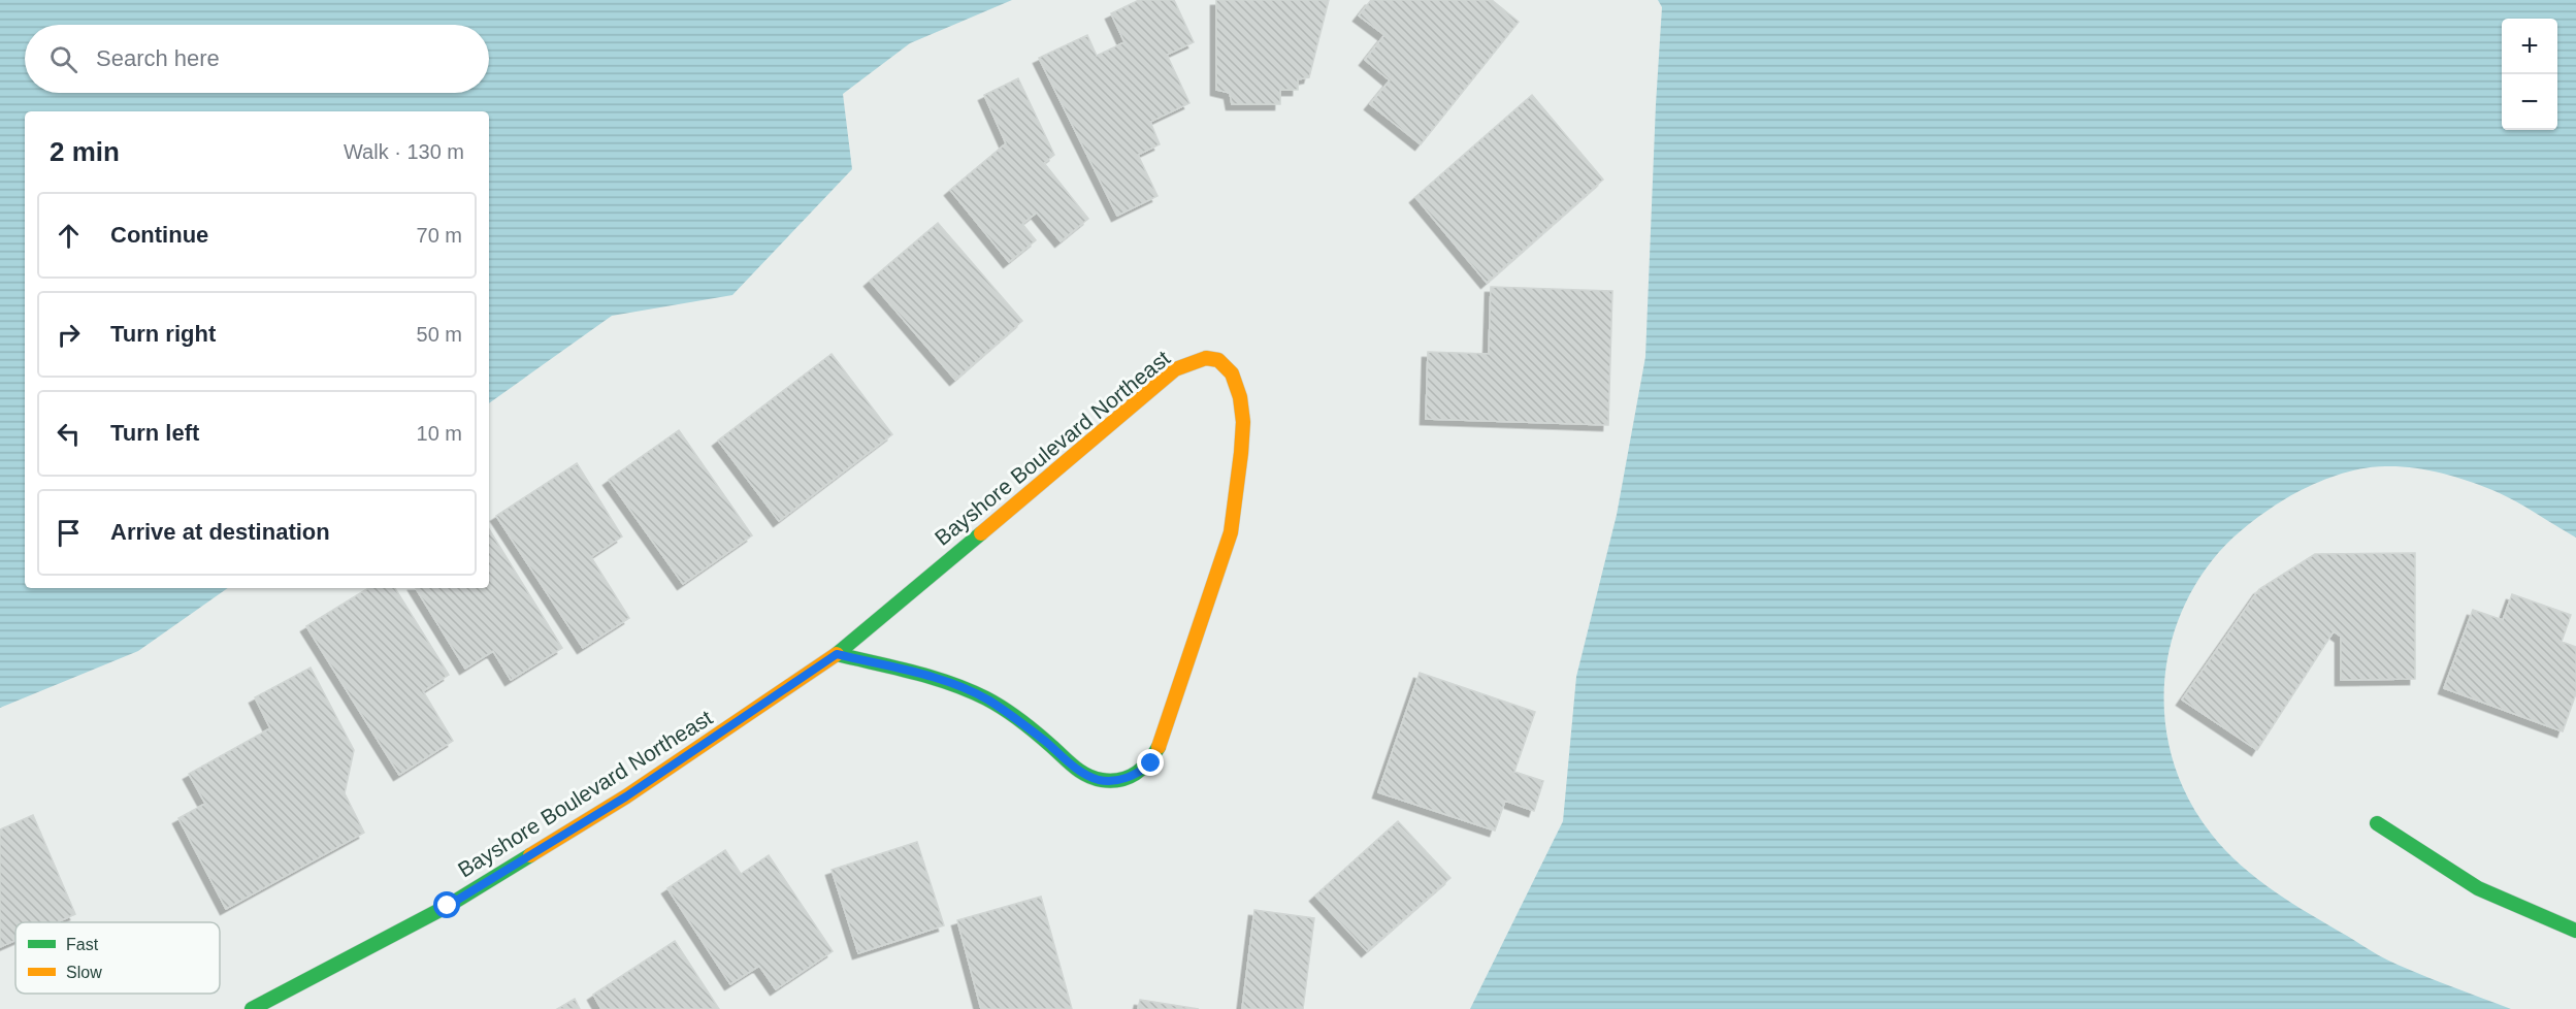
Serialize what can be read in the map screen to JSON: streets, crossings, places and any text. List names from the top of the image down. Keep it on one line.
{"streets":{"street":["Bayshore Boulevard Northeast"]},"legend":["Fast","Slow"],"page":{"map_buttons":["+","−"],"search":"Search here","heading":["2 min","Walk · 130 m"],"list":[["Continue","70 m"],["Turn right","50 m"],["Turn left","10 m"],"Arrive at destination"]}}
